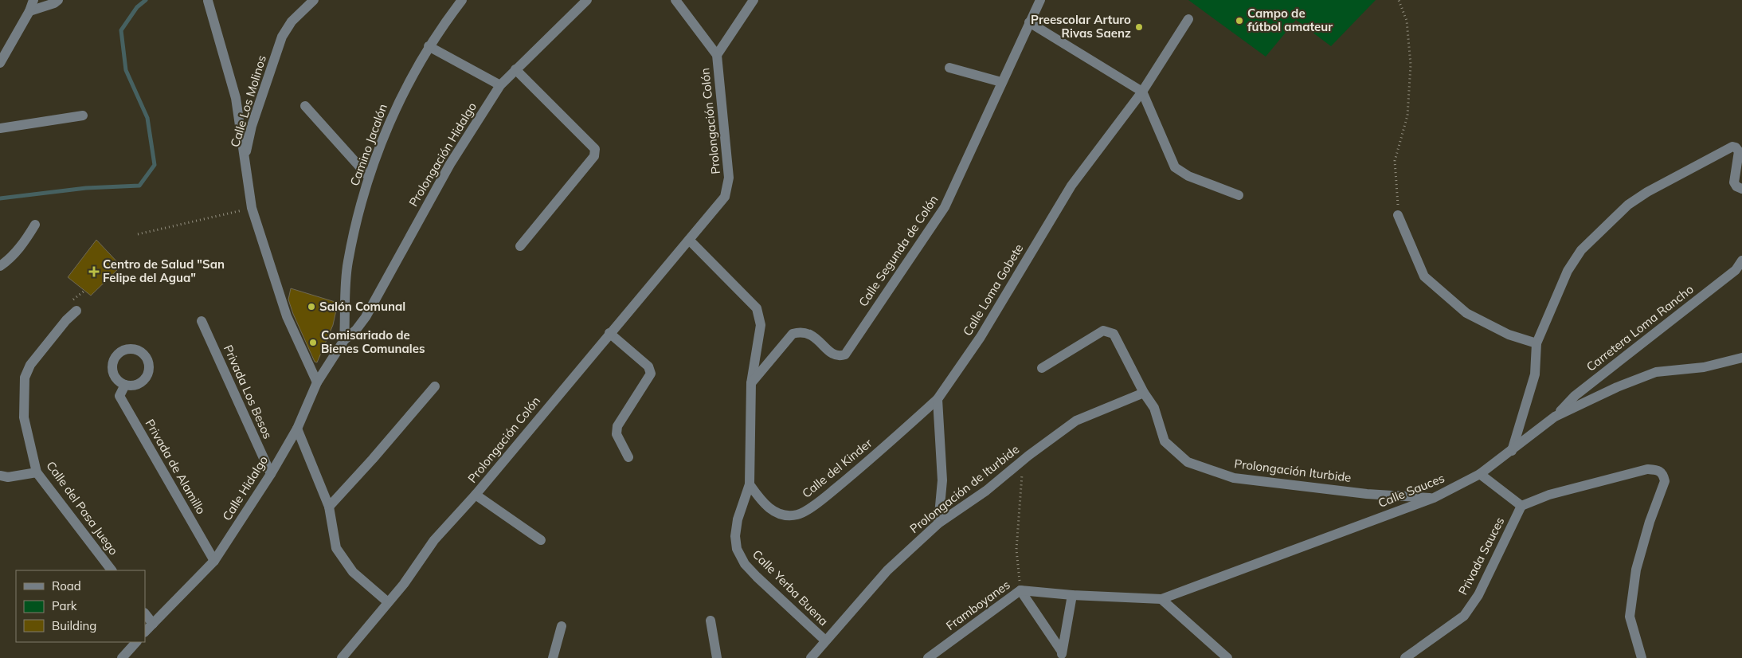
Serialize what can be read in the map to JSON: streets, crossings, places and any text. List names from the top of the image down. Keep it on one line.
{"streets":{"street":["Calle Los Molinos","Prolongación Colón","Camino Jacalón","Prolongación Hidalgo","Calle Segunda de Colón","Calle Loma Gobete","Carretera Loma Rancho","Privada Los Besos","Privada de Alamillo","Calle del Kinder","Prolongación Iturbide","Calle Hidalgo","Prolongación de Iturbide","Calle Sauces","Calle del Pasa Juego","Privada Sauces","Calle Yerba Buena","Framboyanes"]},"crossings":[["Camino Jacalón","Prolongación Hidalgo"],["Camino Jacalón","Calle Hidalgo"],["Prolongación Hidalgo","Calle Hidalgo"],["Calle Loma Gobete","Calle del Kinder"],["Carretera Loma Rancho","Calle Sauces"],["Privada Los Besos","Calle Hidalgo"],["Privada de Alamillo","Calle Hidalgo"],["Calle del Kinder","Calle Yerba Buena"],["Prolongación Iturbide","Prolongación de Iturbide"],["Prolongación Iturbide","Calle Sauces"],["Prolongación de Iturbide","Calle Yerba Buena"],["Calle Sauces","Framboyanes"]],"places":{"other":["Campo de fútbol amateur","Preescolar Arturo Rivas Saenz","Salón Comunal","Comisariado de Bienes Comunales"],"health":["Centro de Salud \"San Felipe del Agua\""]},"legend":["Road","Park","Building"]}
